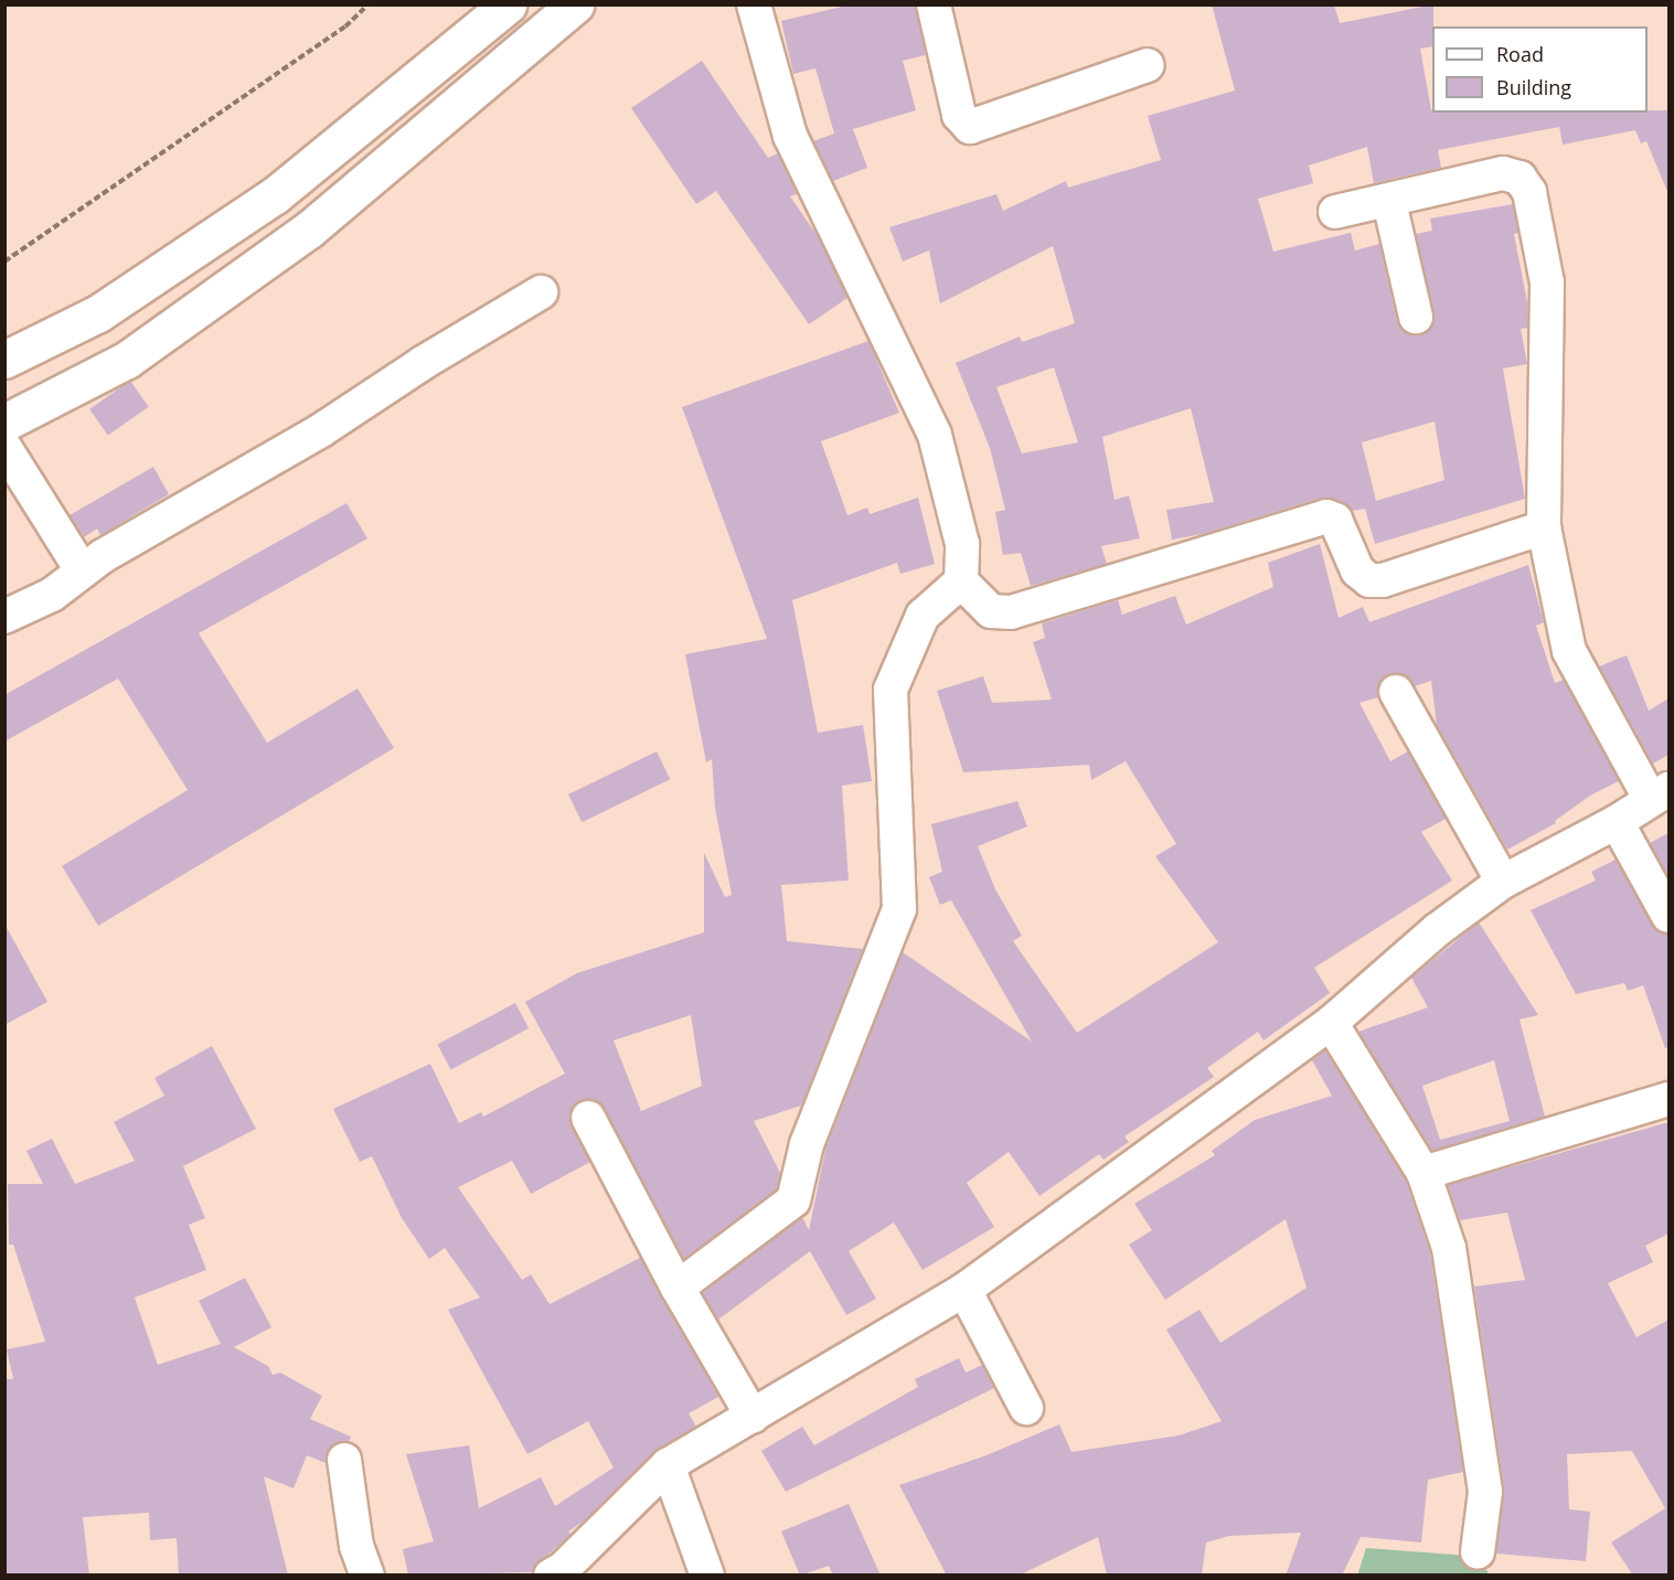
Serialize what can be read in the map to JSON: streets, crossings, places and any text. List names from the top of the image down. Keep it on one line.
{"legend":["Road","Building"]}
